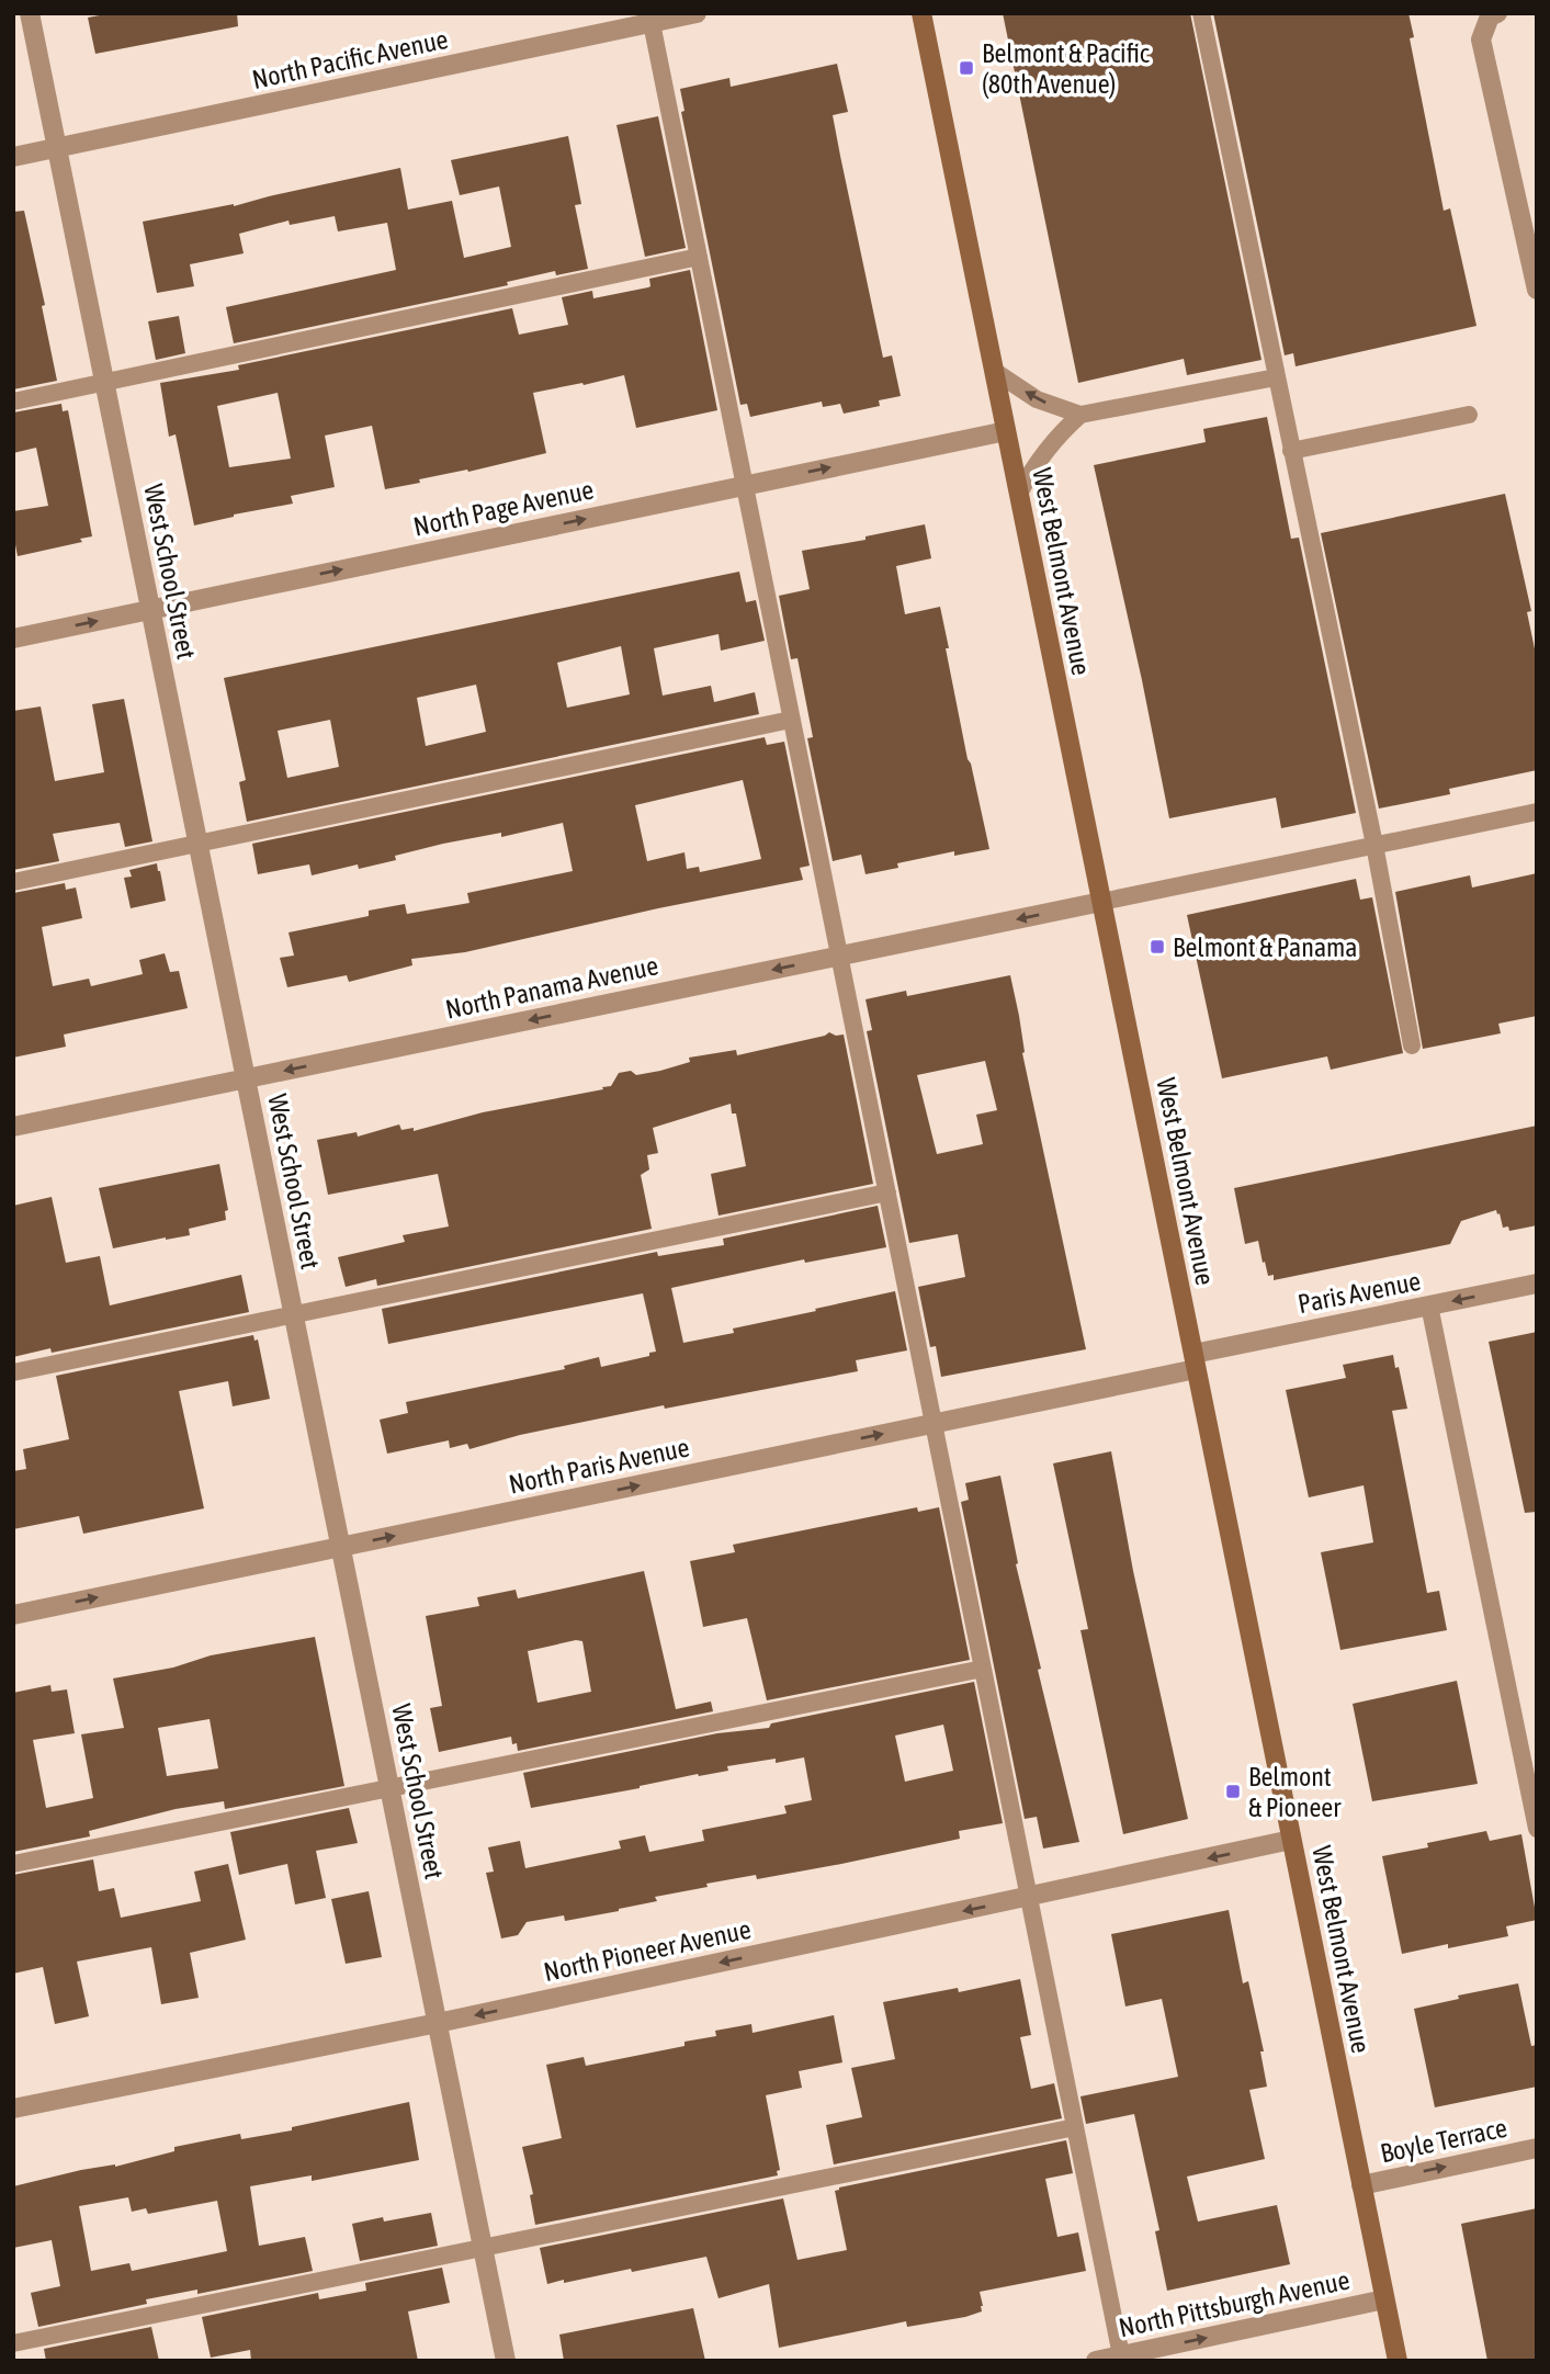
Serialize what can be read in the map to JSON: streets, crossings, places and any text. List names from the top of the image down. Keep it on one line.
{"streets":{"main road":["West Belmont Avenue"],"street":["North Pacific Avenue","North Page Avenue","West School Street","North Panama Avenue","Paris Avenue","North Paris Avenue","North Pioneer Avenue","Boyle Terrace","North Pittsburgh Avenue"]},"crossings":[["North Pacific Avenue","West School Street"],["North Page Avenue","West School Street"],["North Page Avenue","West Belmont Avenue"],["West School Street","North Panama Avenue"],["West School Street","North Paris Avenue"],["West School Street","North Pioneer Avenue"],["West Belmont Avenue","North Panama Avenue"],["West Belmont Avenue","Paris Avenue"],["West Belmont Avenue","North Paris Avenue"],["West Belmont Avenue","North Pioneer Avenue"],["West Belmont Avenue","Boyle Terrace"],["West Belmont Avenue","North Pittsburgh Avenue"],["Paris Avenue","North Paris Avenue"]],"one_way":["North Page Avenue","North Panama Avenue","North Paris Avenue","North Pioneer Avenue","Boyle Terrace","North Pittsburgh Avenue"],"places":{"transit":["Belmont & Pacific (80th Avenue)","Belmont & Panama","Belmont & Pioneer"]}}
